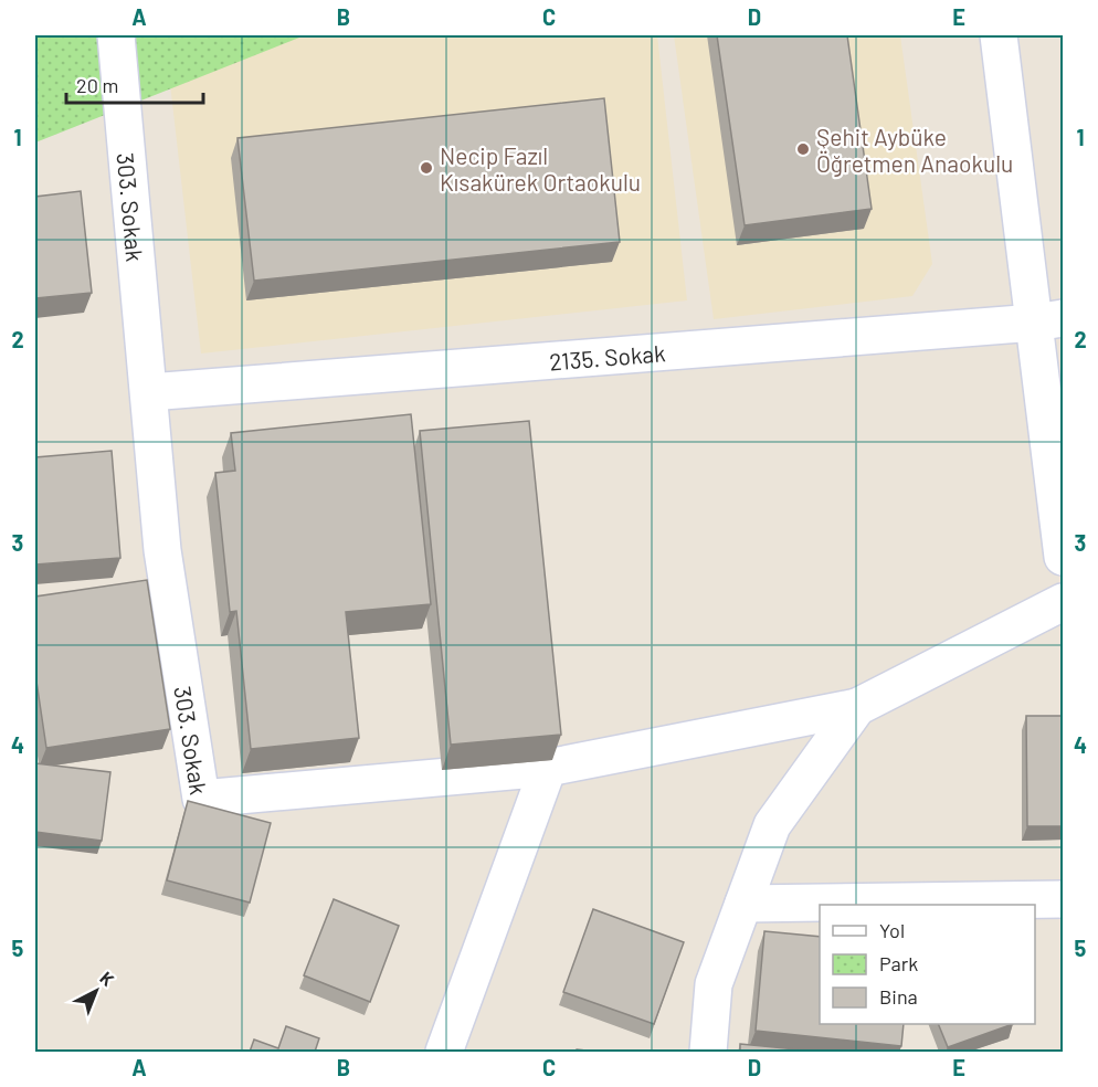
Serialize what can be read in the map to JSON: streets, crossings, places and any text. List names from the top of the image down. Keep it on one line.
{"streets":{"street":["303. Sokak","2135. Sokak"]},"crossings":[["303. Sokak","2135. Sokak"]],"places":["Şehit Aybüke Öğretmen Anaokulu","Necip Fazıl Kısakürek Ortaokulu"],"legend":["Yol","Park","Bina"],"scale_bar":"20 m","north":"top right","grid":{"columns":["A","B","C","D","E"],"rows":["1","2","3","4","5"]}}
